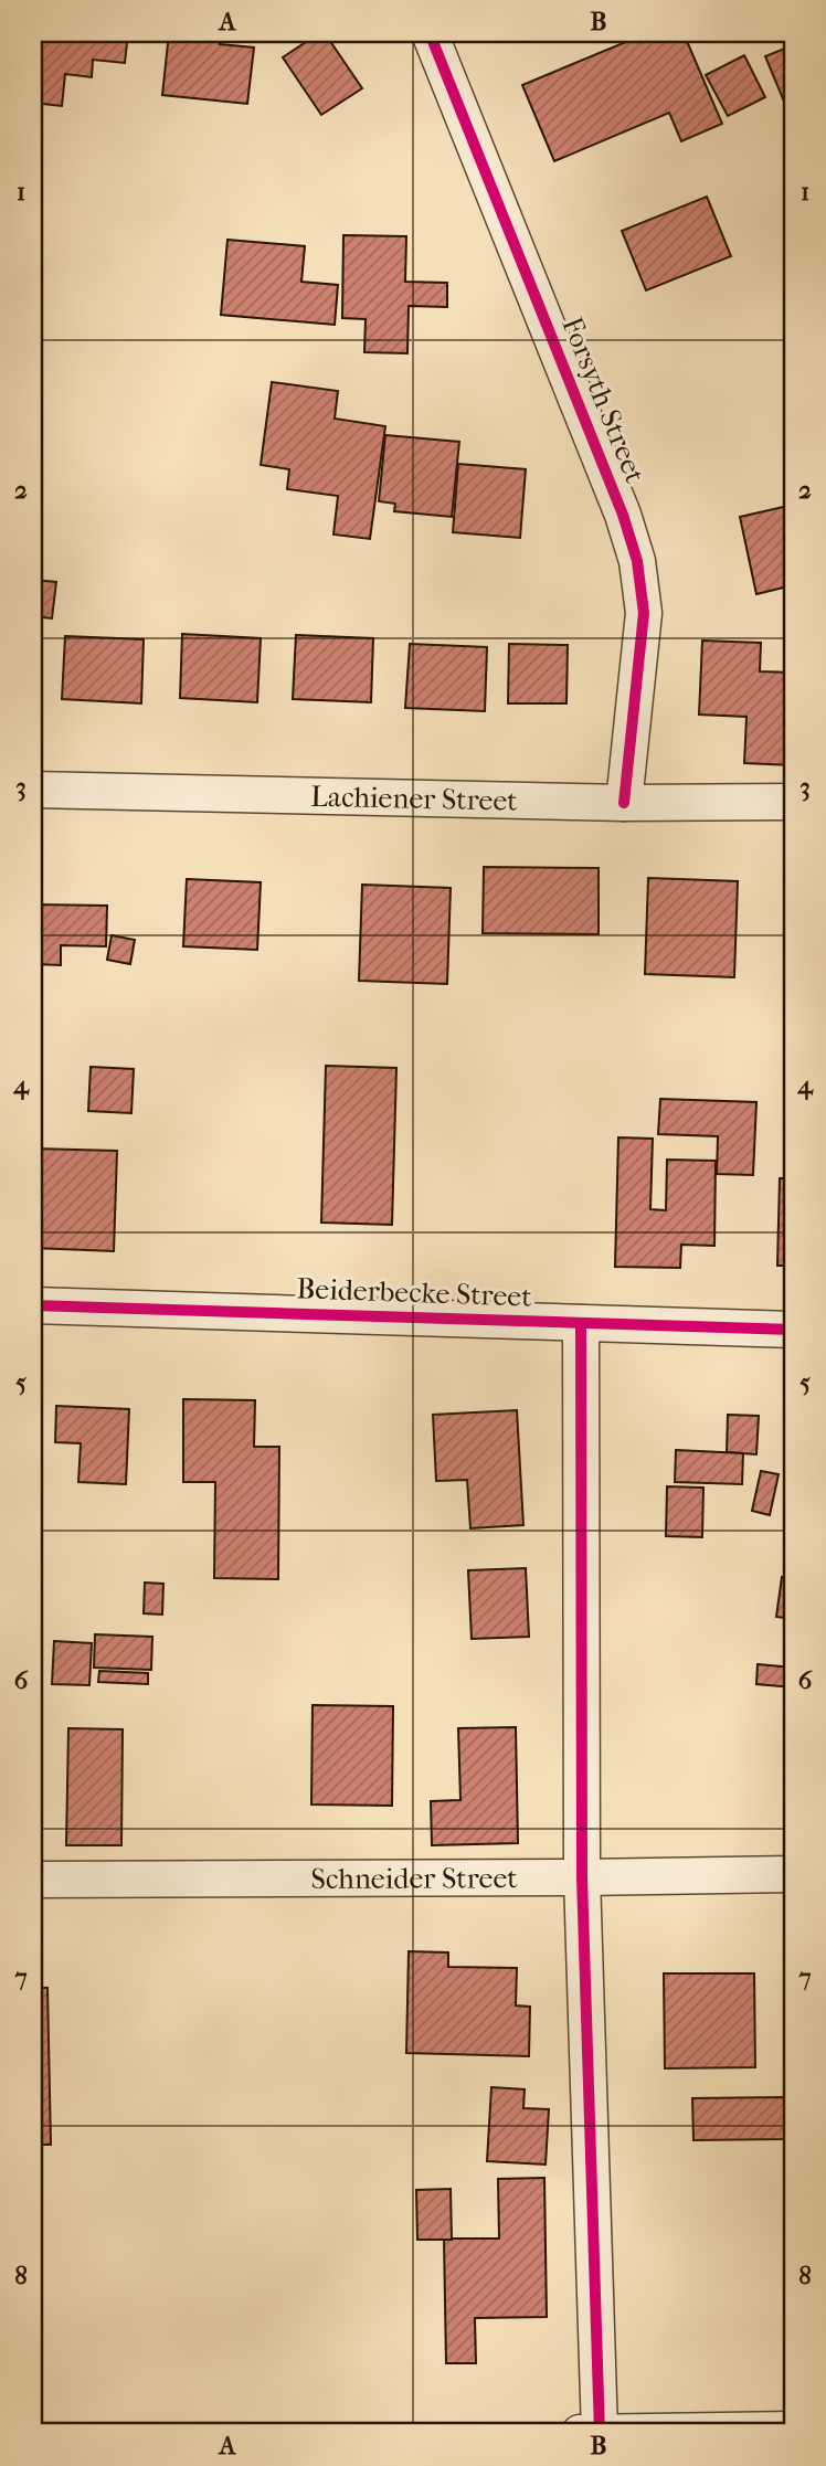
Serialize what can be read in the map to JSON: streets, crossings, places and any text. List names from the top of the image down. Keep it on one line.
{"streets":{"street":["Forsyth Street","Lachiener Street","Beiderbecke Street","Schneider Street"]},"crossings":[["Forsyth Street","Lachiener Street"]],"grid":{"columns":["A","B"],"rows":["1","2","3","4","5","6","7","8"]}}
